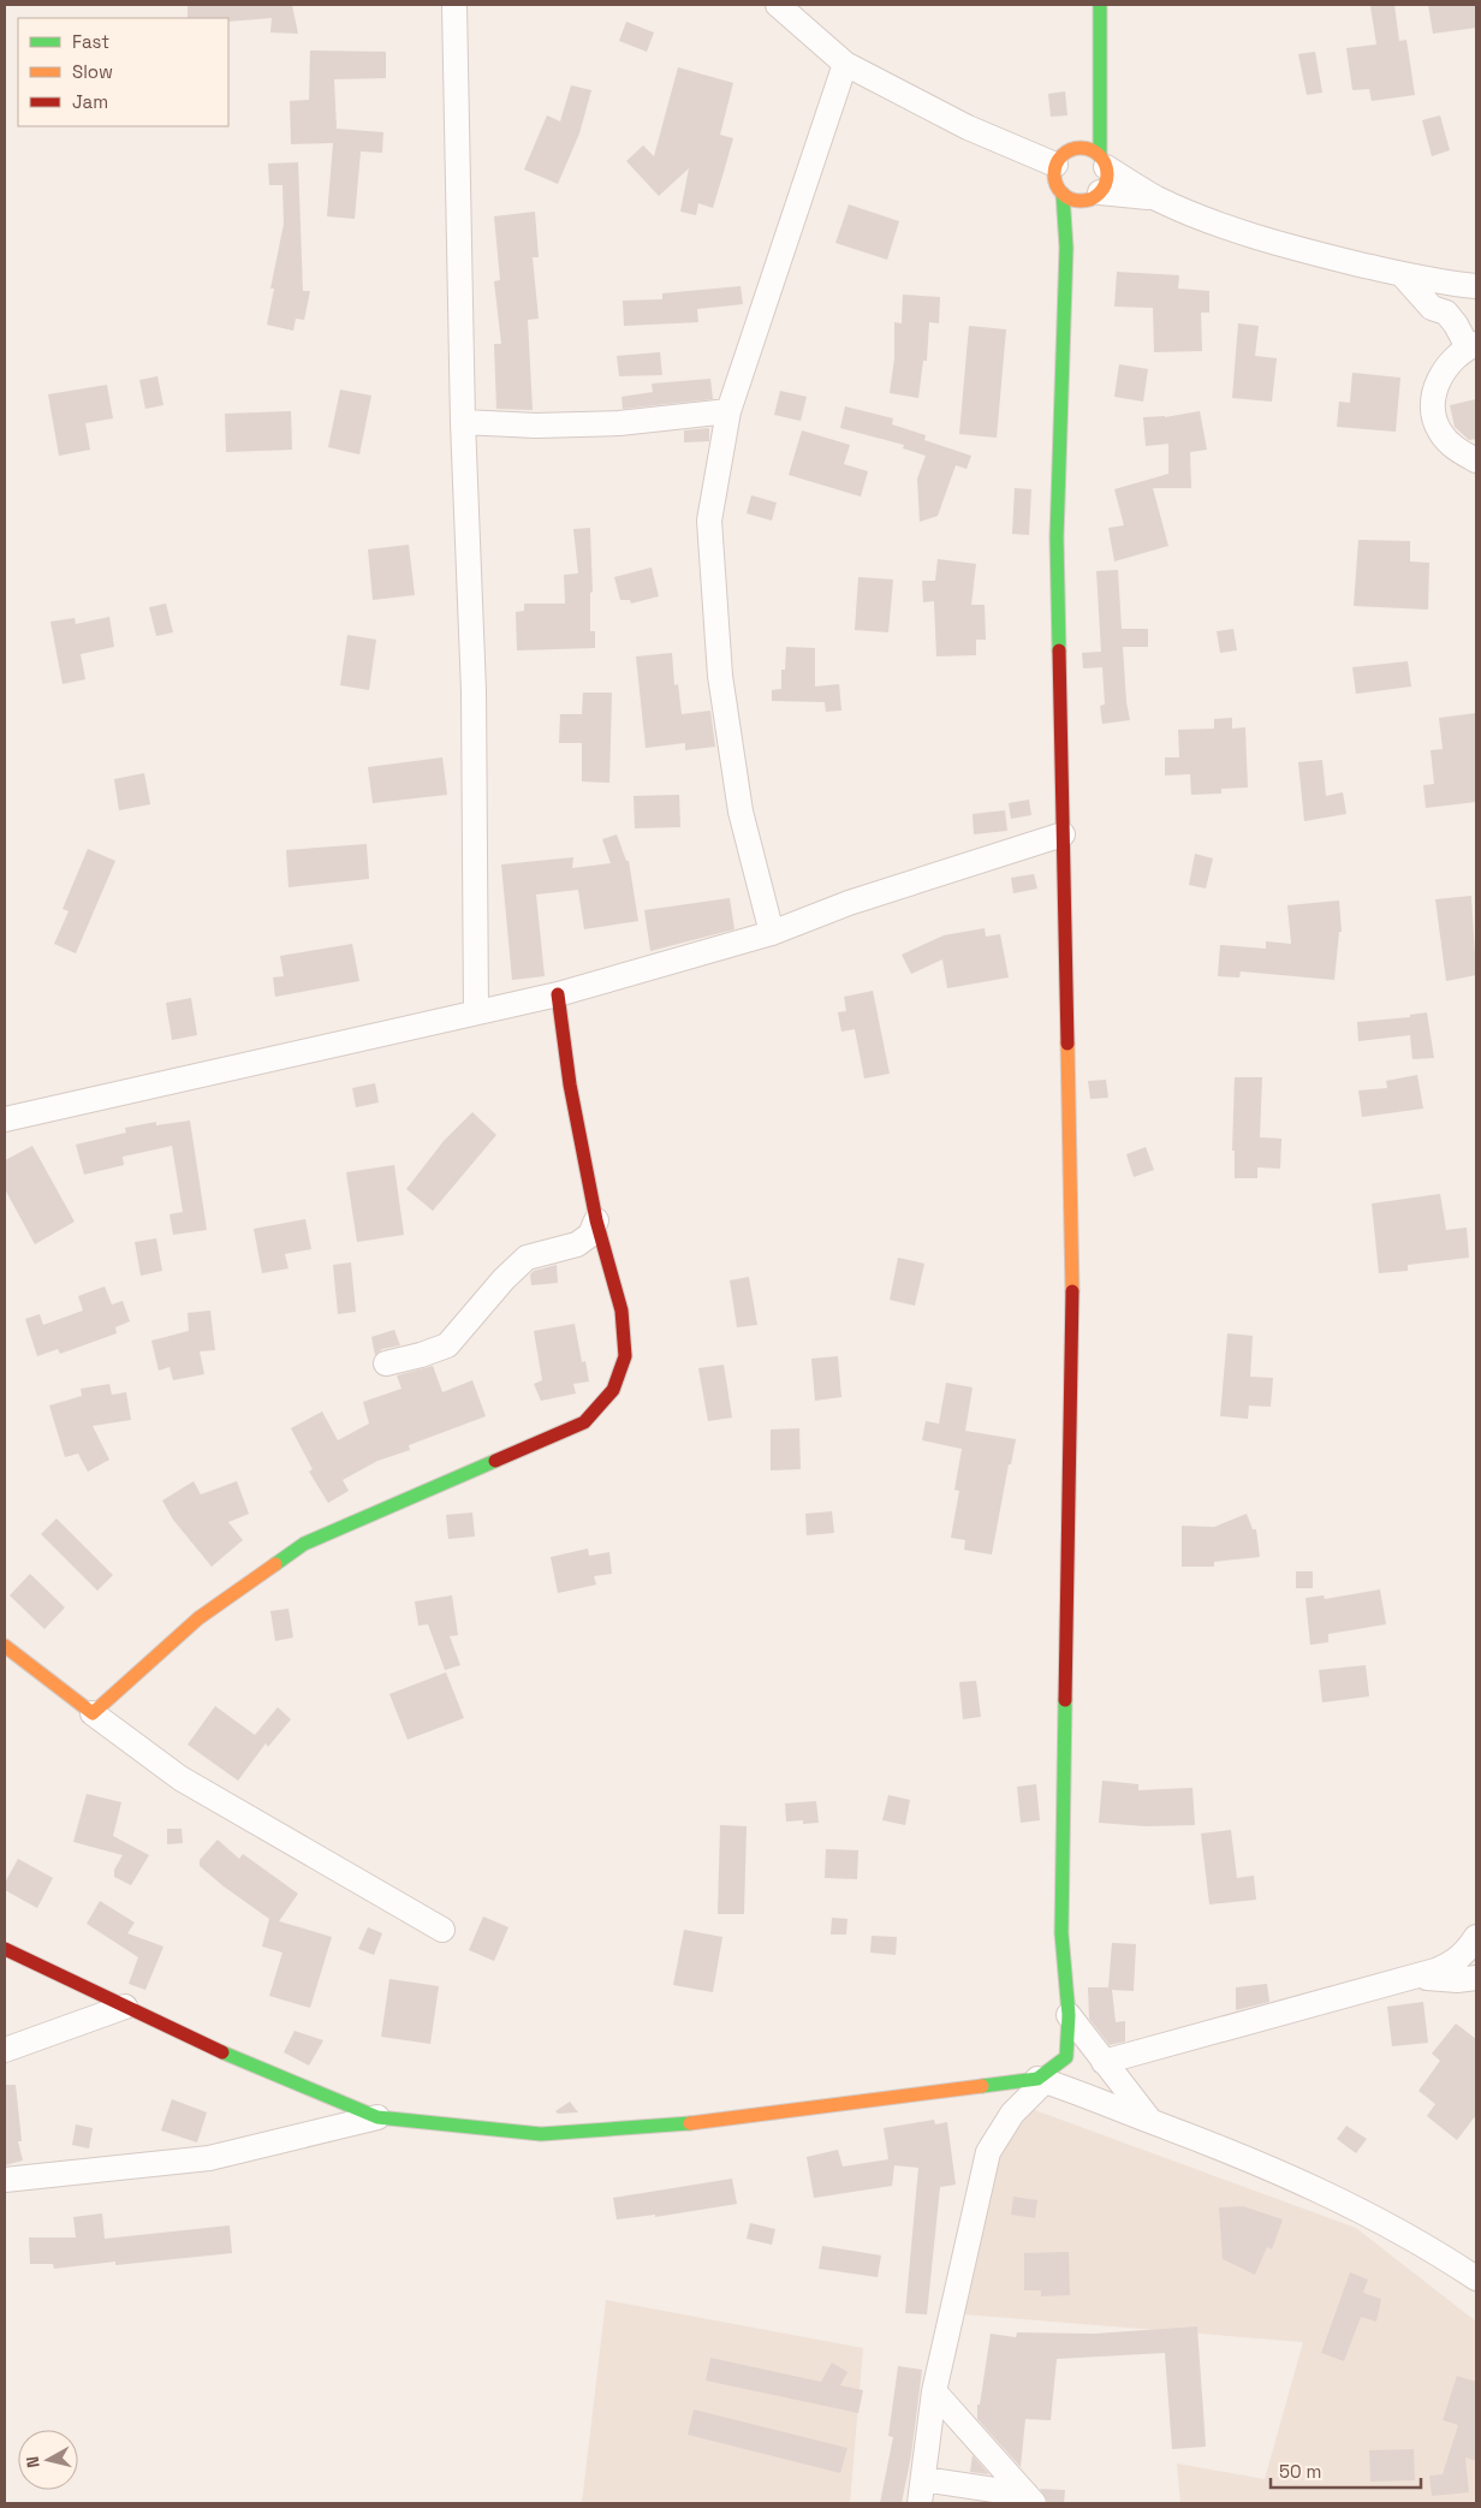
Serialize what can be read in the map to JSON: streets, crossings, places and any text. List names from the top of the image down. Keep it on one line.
{"legend":["Fast","Slow","Jam"],"scale_bar":"50 m","north":"left"}
